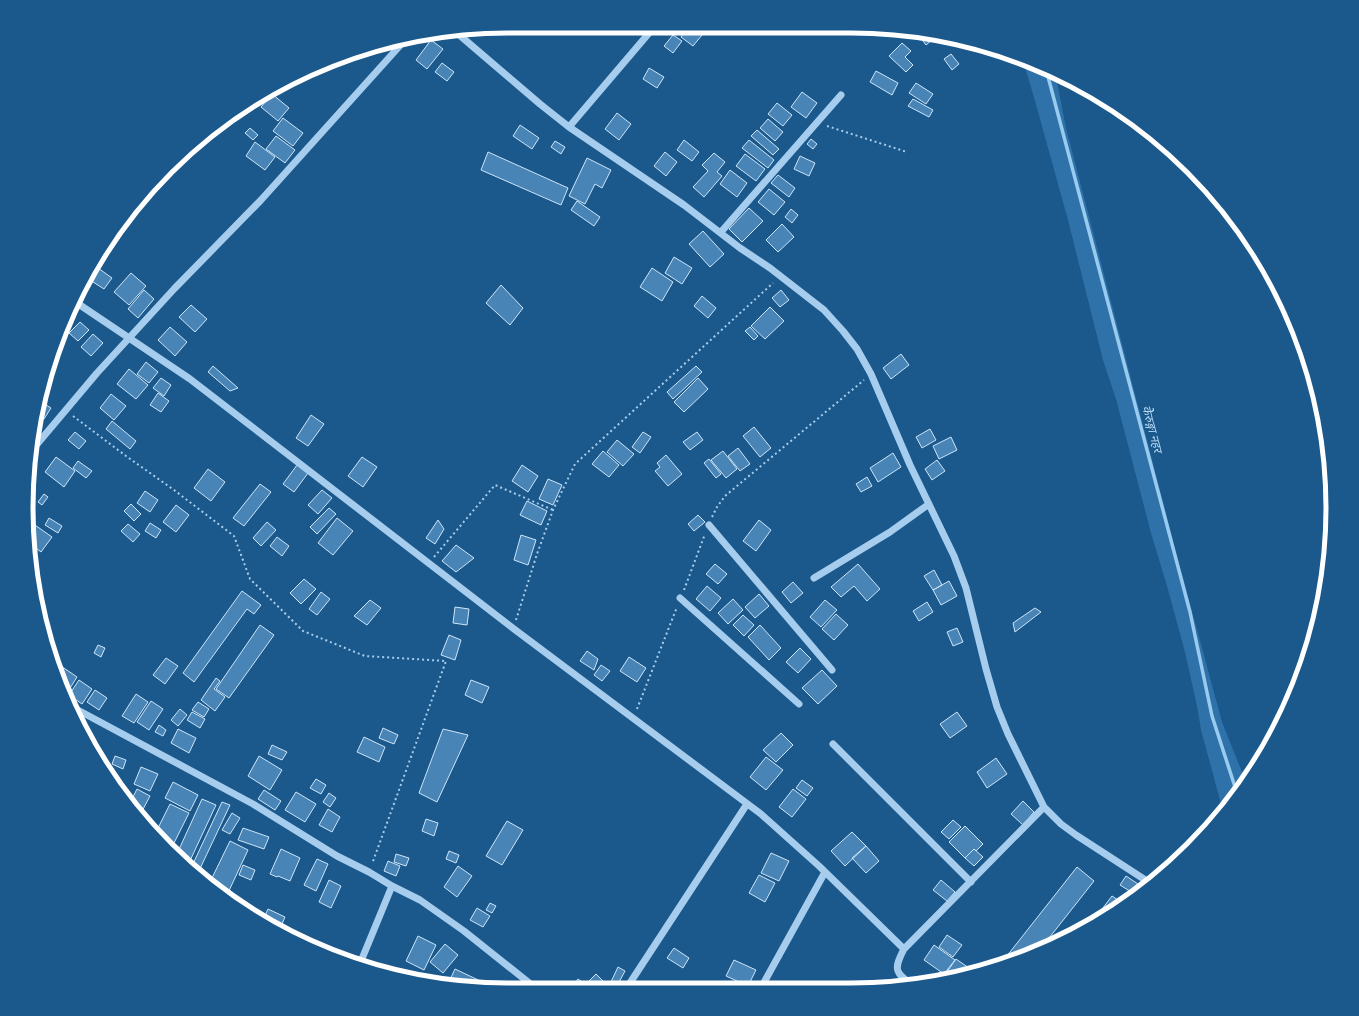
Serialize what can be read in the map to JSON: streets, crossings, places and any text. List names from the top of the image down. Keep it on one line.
{"water":["केेरुङ्गा नहर"]}
